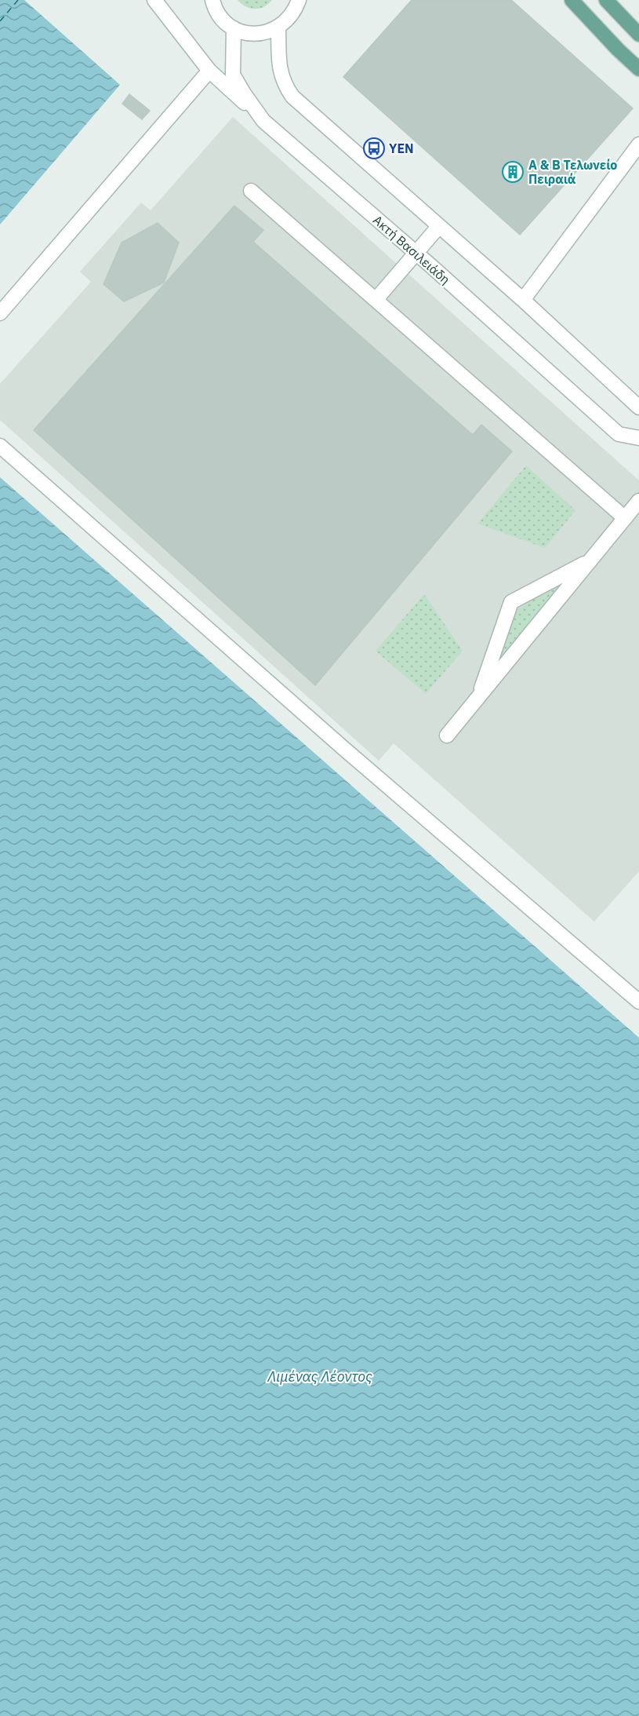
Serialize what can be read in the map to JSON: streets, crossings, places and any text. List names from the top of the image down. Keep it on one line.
{"streets":{"street":["Ακτή Βασιλειάδη"]},"water":["Λιμένας Λέοντος"],"places":{"bus stop":["ΥΕΝ"],"building":["Α & Β Τελωνείο Πειραιά"]}}
